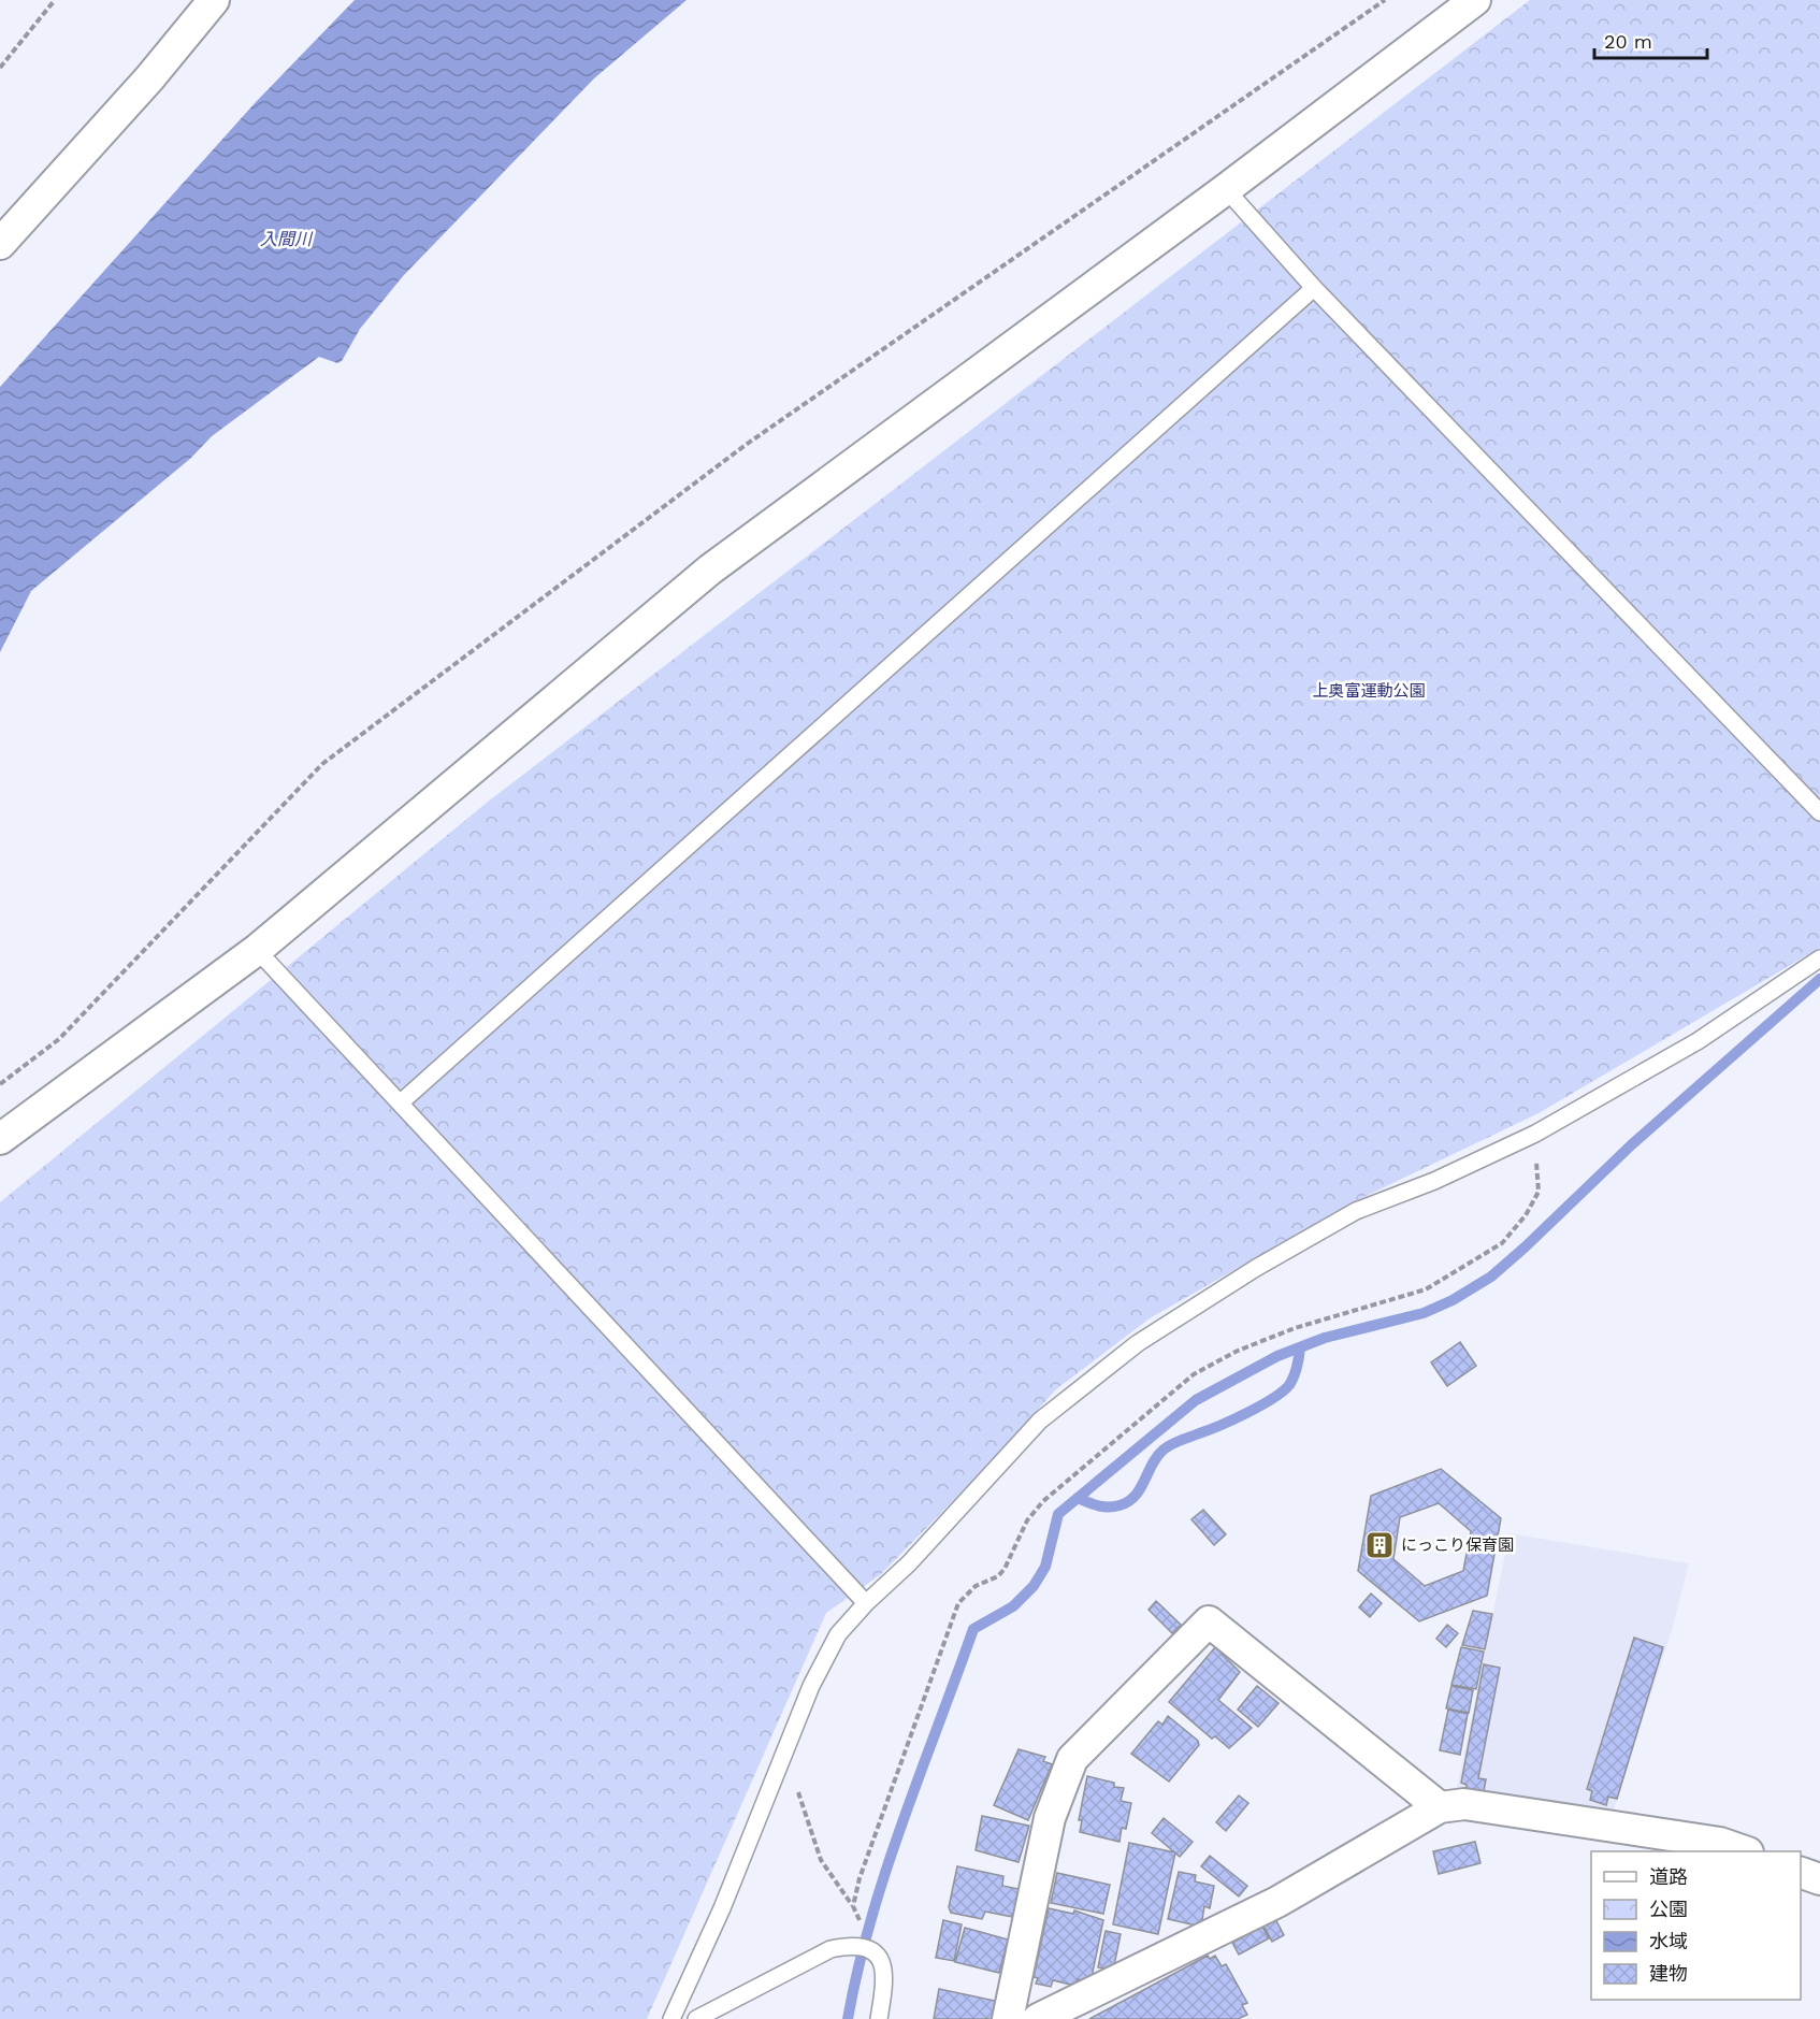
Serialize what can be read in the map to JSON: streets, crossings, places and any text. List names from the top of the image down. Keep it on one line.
{"water":["入間川"],"parks":["上奥富運動公園"],"places":{"building":["にっこり保育園"]},"legend":["道路","公園","水域","建物"],"scale_bar":"20 m"}
